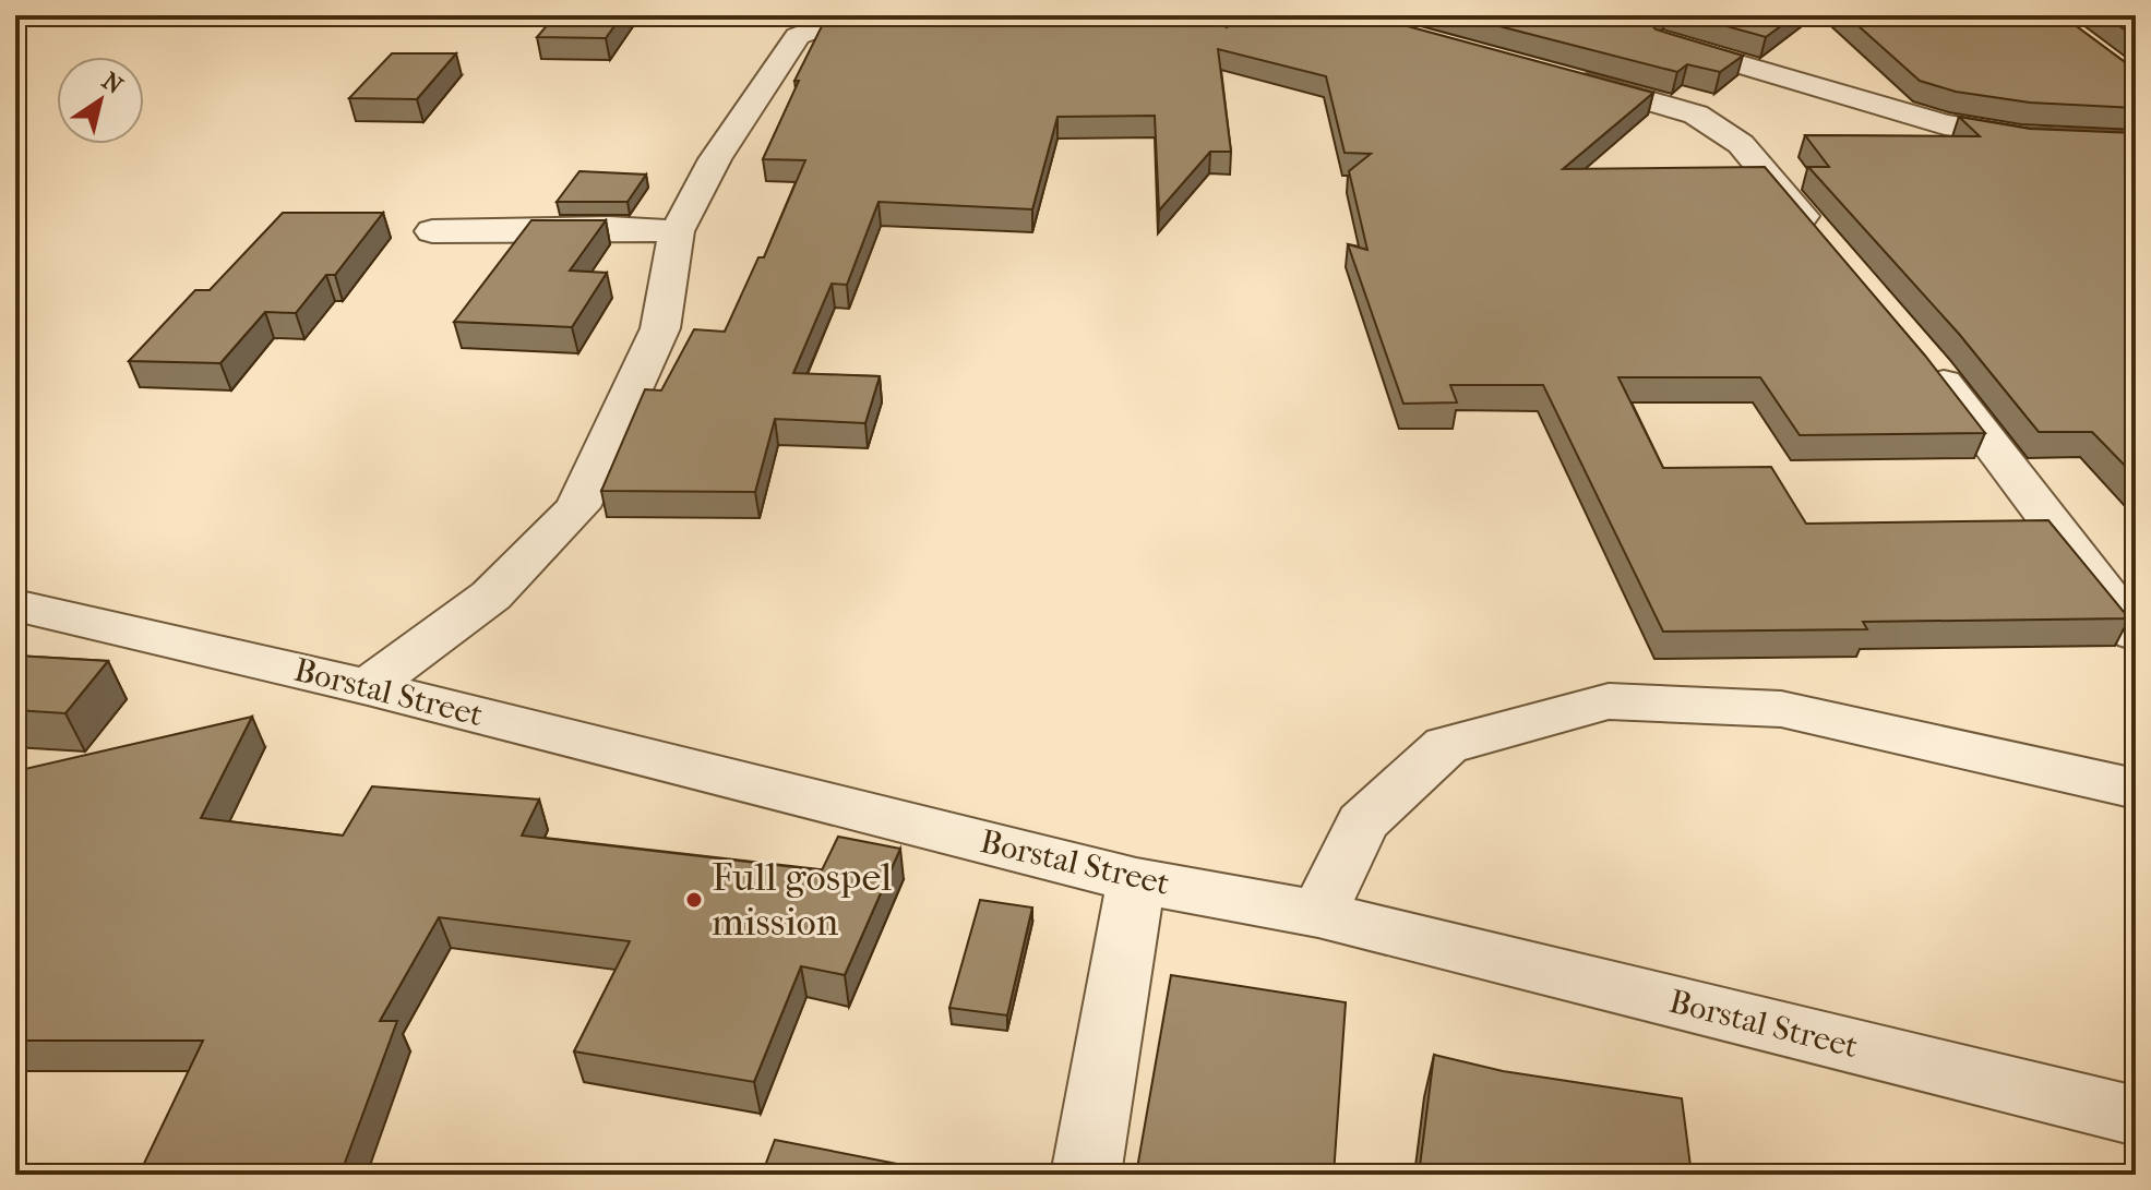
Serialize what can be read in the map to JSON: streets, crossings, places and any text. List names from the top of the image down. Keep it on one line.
{"streets":{"street":["Borstal Street"]},"places":["Full gospel mission"],"north":"top right"}
